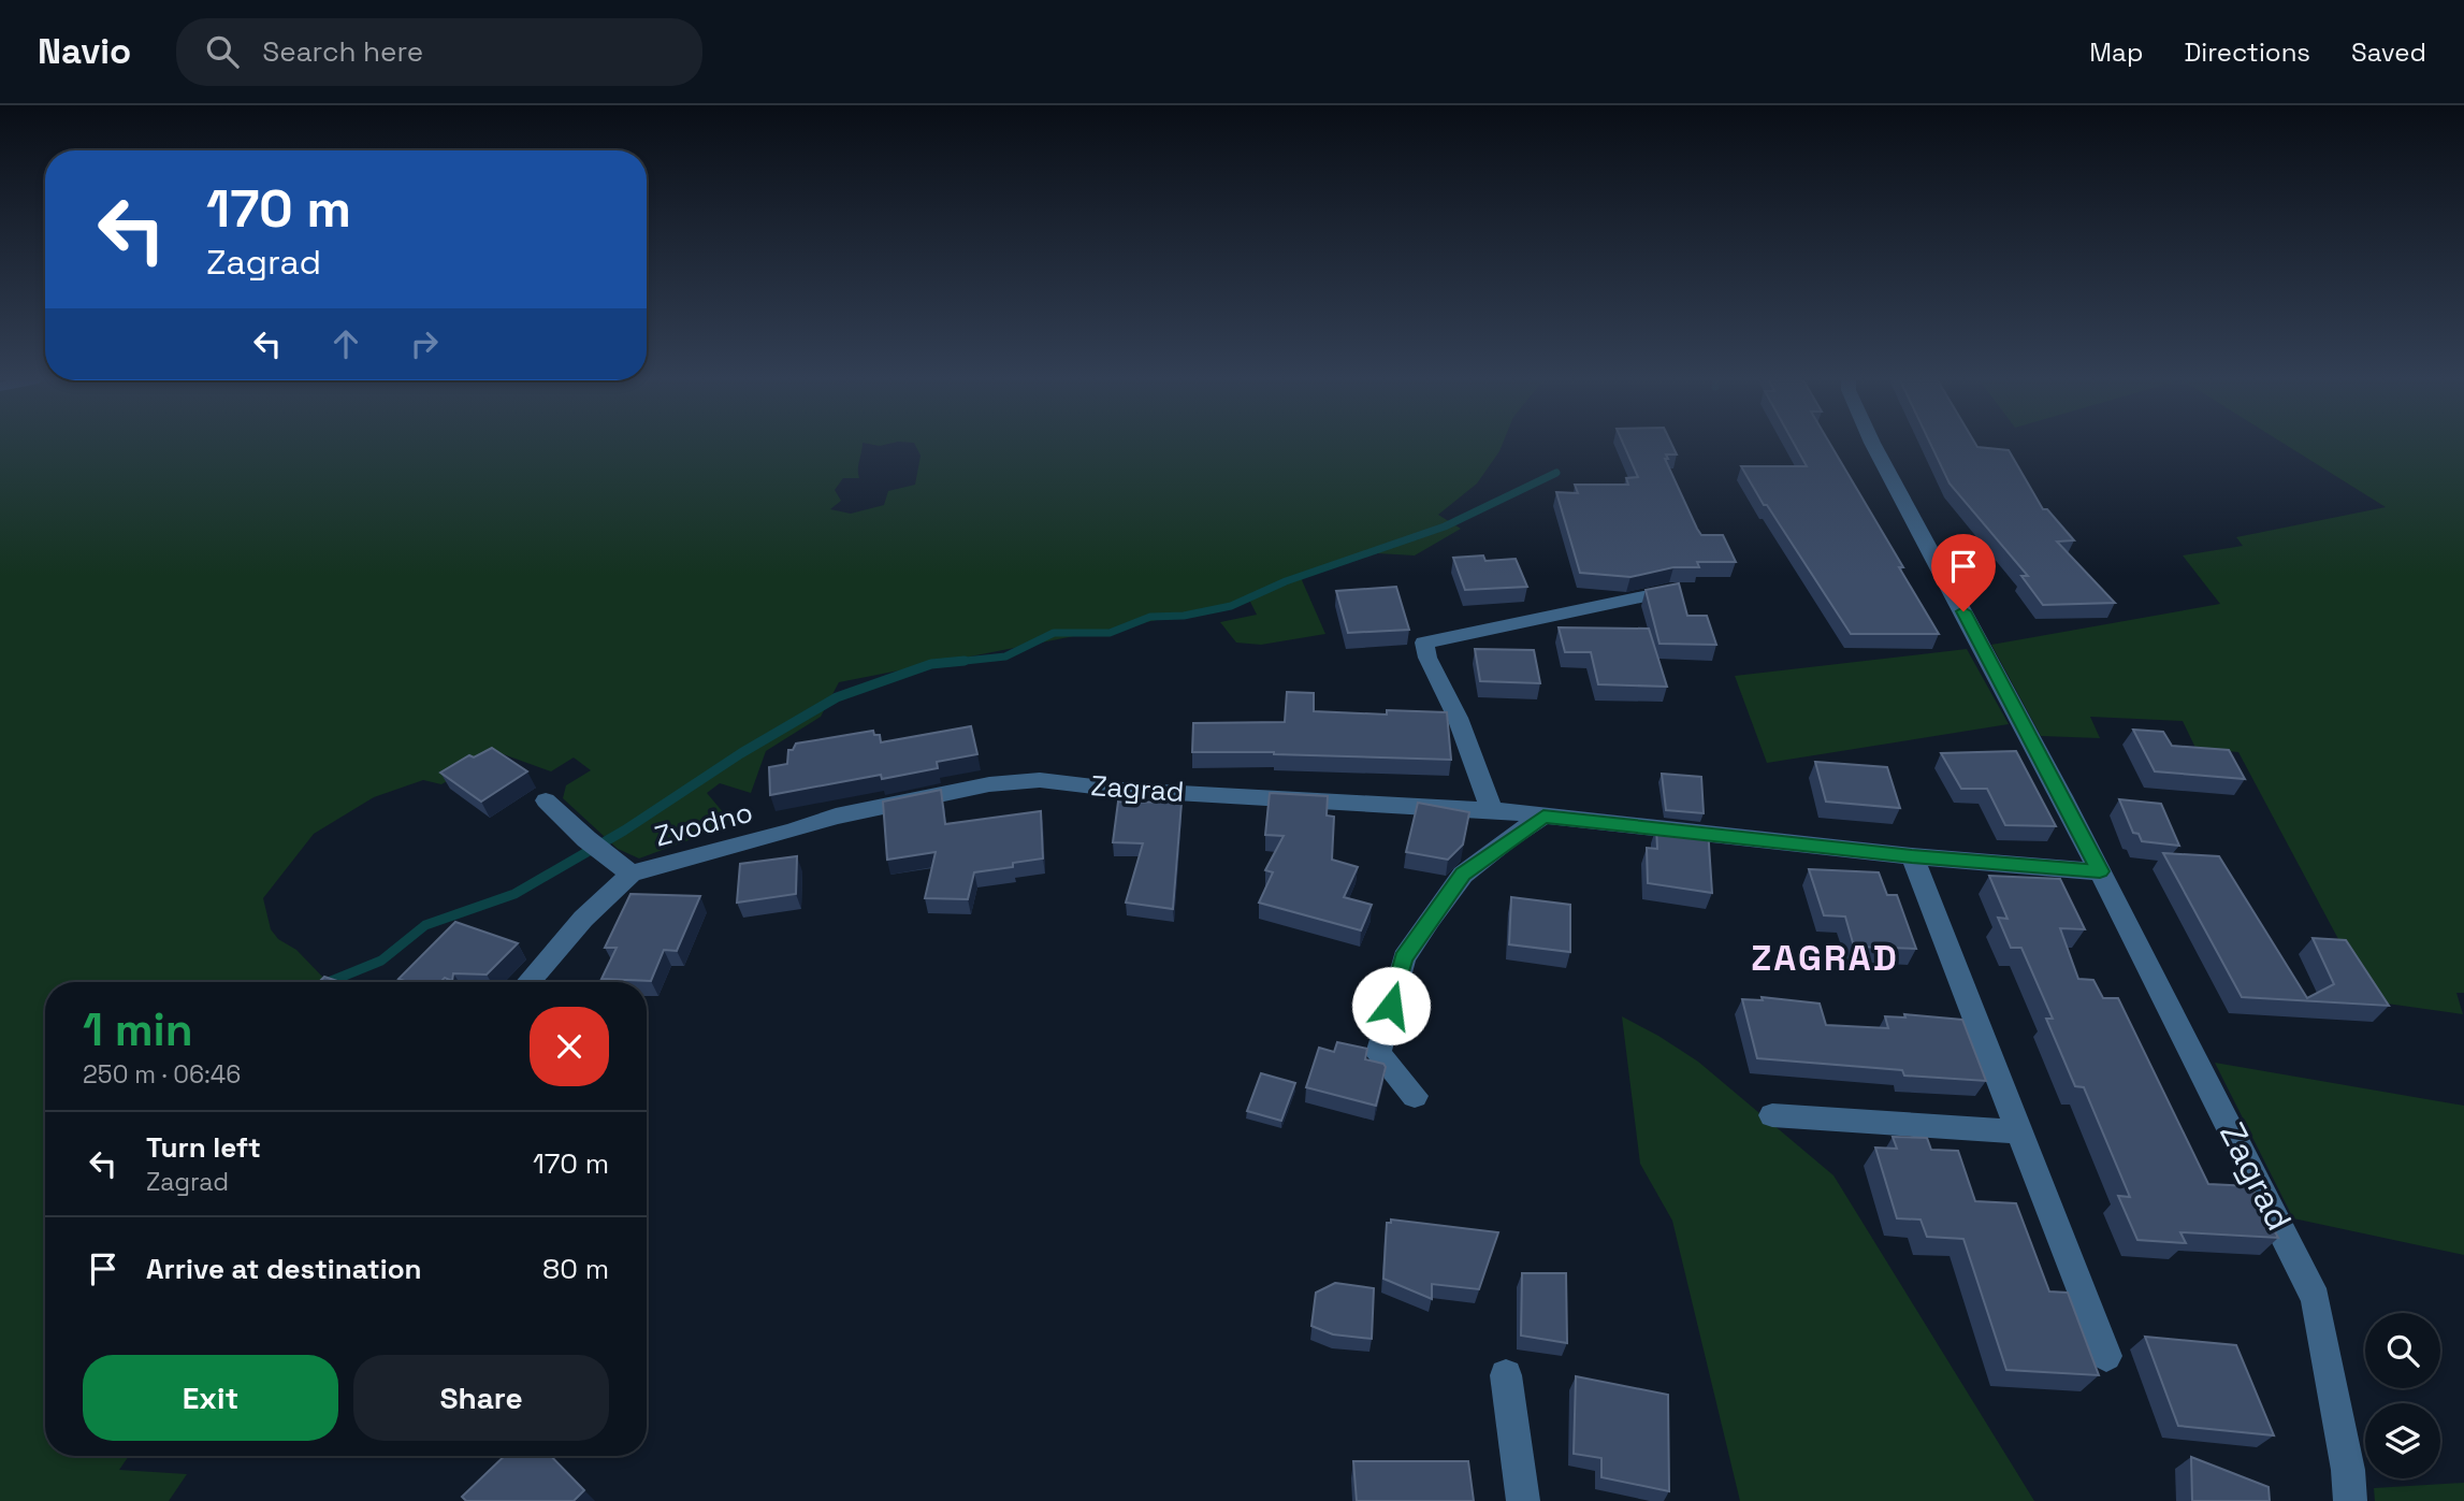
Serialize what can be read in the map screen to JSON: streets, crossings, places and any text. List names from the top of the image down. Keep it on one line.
{"streets":{"street":["Zagrad","Zvodno"]},"crossings":[["Zagrad","Zvodno"]],"districts":["ZAGRAD"],"page":{"header":"Navio","search":"Search here","nav":["Map","Directions","Saved"],"turn":["170 m","Zagrad"],"heading":["1 min","250 m · 06:46"],"list":[{"name":"Turn left","note":"Zagrad","value":"170 m"},{"name":"Arrive at destination","value":"80 m"}],"buttons":["Exit","Share"]}}
